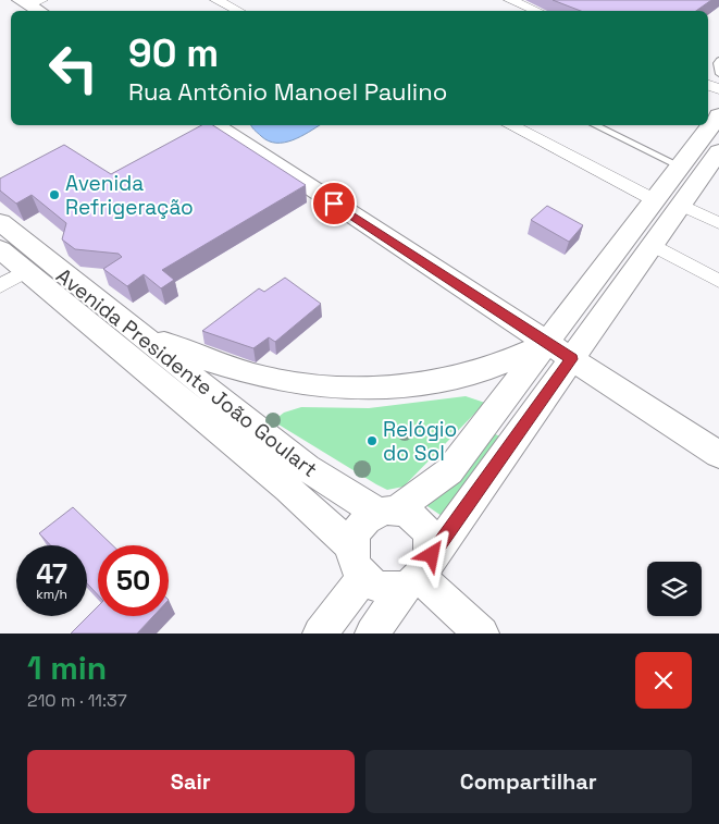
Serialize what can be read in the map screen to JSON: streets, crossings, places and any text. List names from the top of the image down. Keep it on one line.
{"streets":{"main road":["Avenida Presidente João Goulart"]},"places":["Avenida Refrigeração","Relógio do Sol"],"page":{"turn":["90 m","Rua Antônio Manoel Paulino"],"speed":"47 km/h","limit":"50","heading":["1 min","210 m · 11:37"],"buttons":["Sair","Compartilhar"]}}
